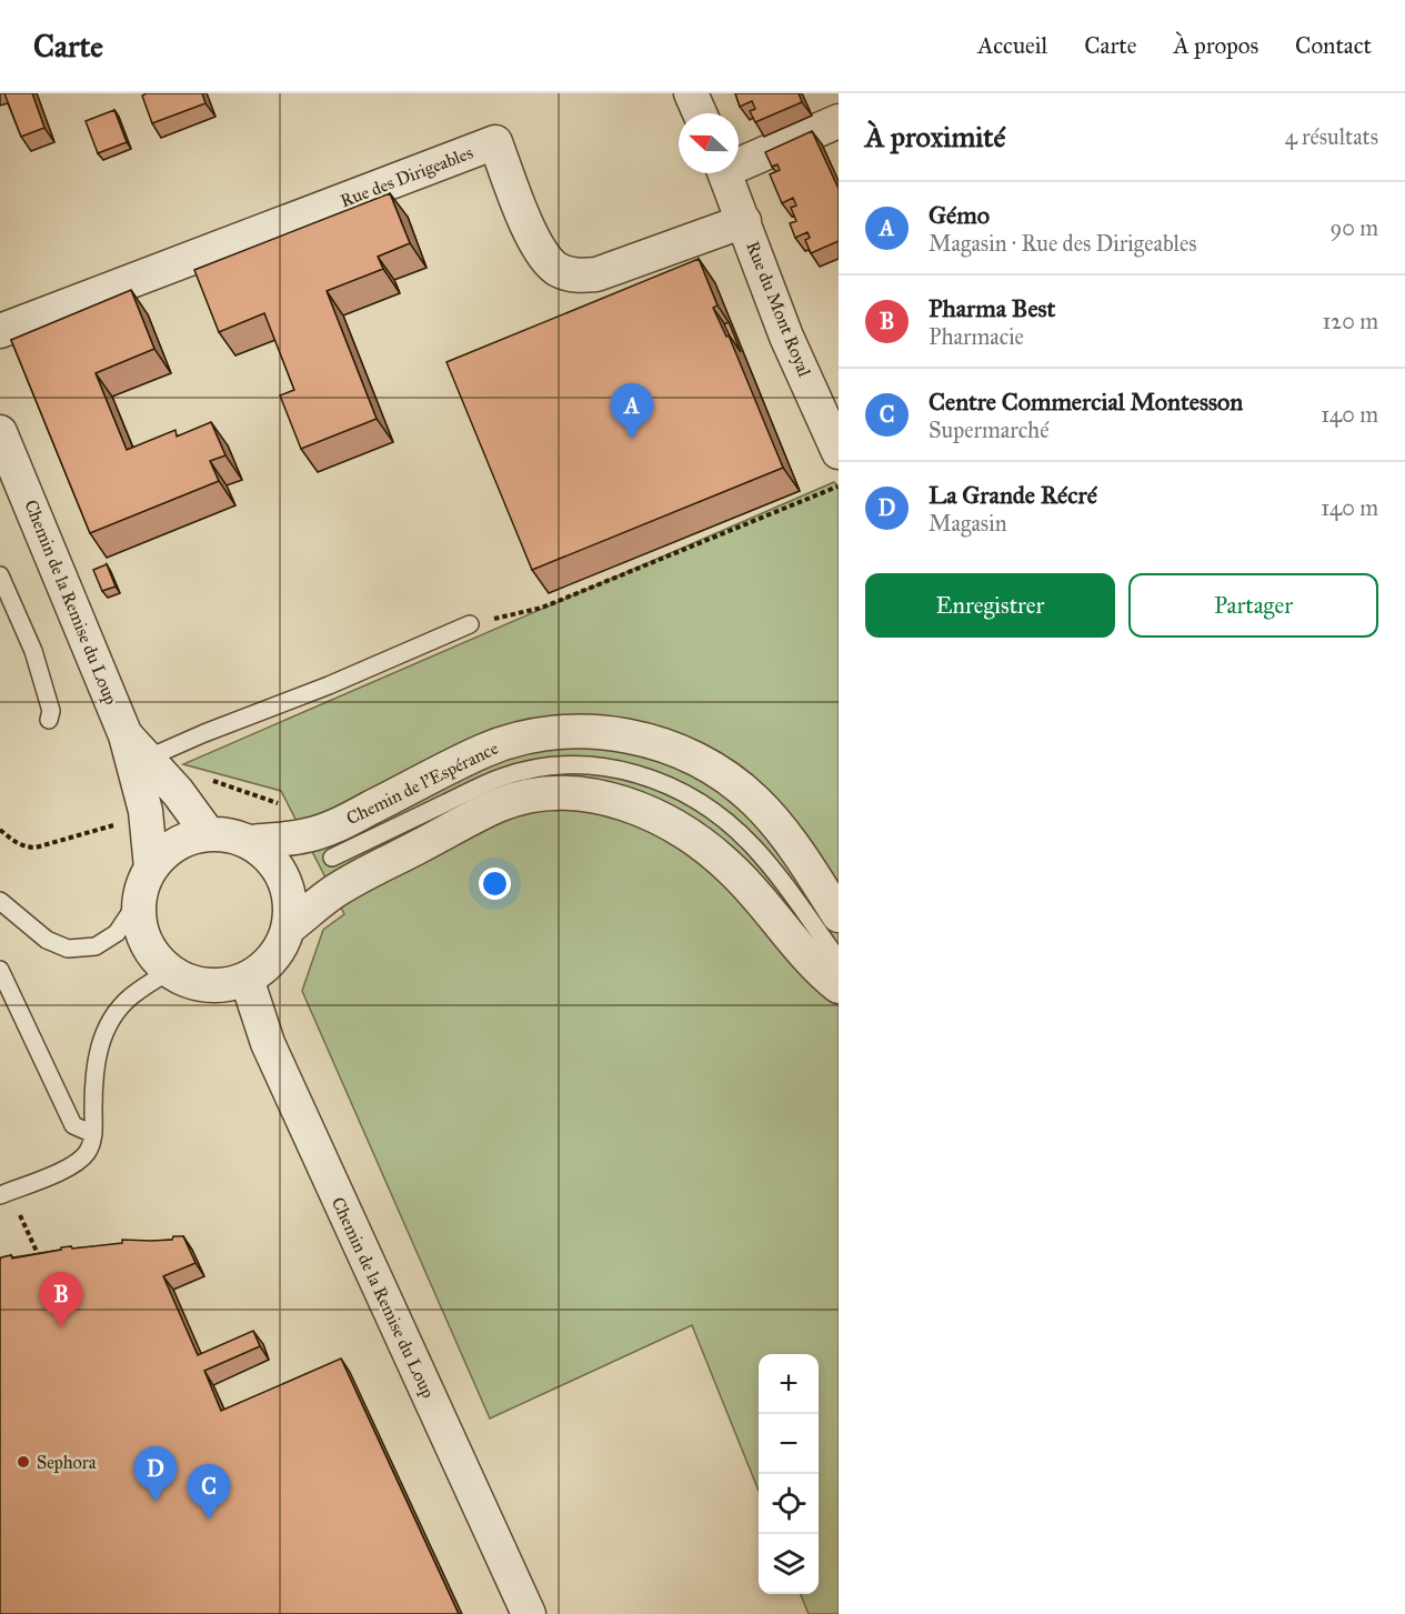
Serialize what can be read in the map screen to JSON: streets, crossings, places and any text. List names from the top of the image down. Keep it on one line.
{"streets":{"street":["Rue des Dirigeables","Rue du Mont Royal","Chemin de la Remise du Loup","Chemin de l'Espérance"]},"crossings":[["Rue des Dirigeables","Rue du Mont Royal"],["Chemin de la Remise du Loup","Chemin de l'Espérance"]],"places":["Sephora"],"north":"left","page":{"header":"Carte","nav":["Accueil","Carte","À propos","Contact"],"heading":["À proximité","4 résultats"],"list":[{"mark":"A","name":"Gémo","note":"Magasin · Rue des Dirigeables","value":"90 m"},{"mark":"B","name":"Pharma Best","note":"Pharmacie","value":"120 m"},{"mark":"C","name":"Centre Commercial Montesson","note":"Supermarché","value":"140 m"},{"mark":"D","name":"La Grande Récré","note":"Magasin","value":"140 m"}],"pins":["A","B","D","C"],"buttons":["Enregistrer","Partager"],"map_buttons":["+","−"]}}
